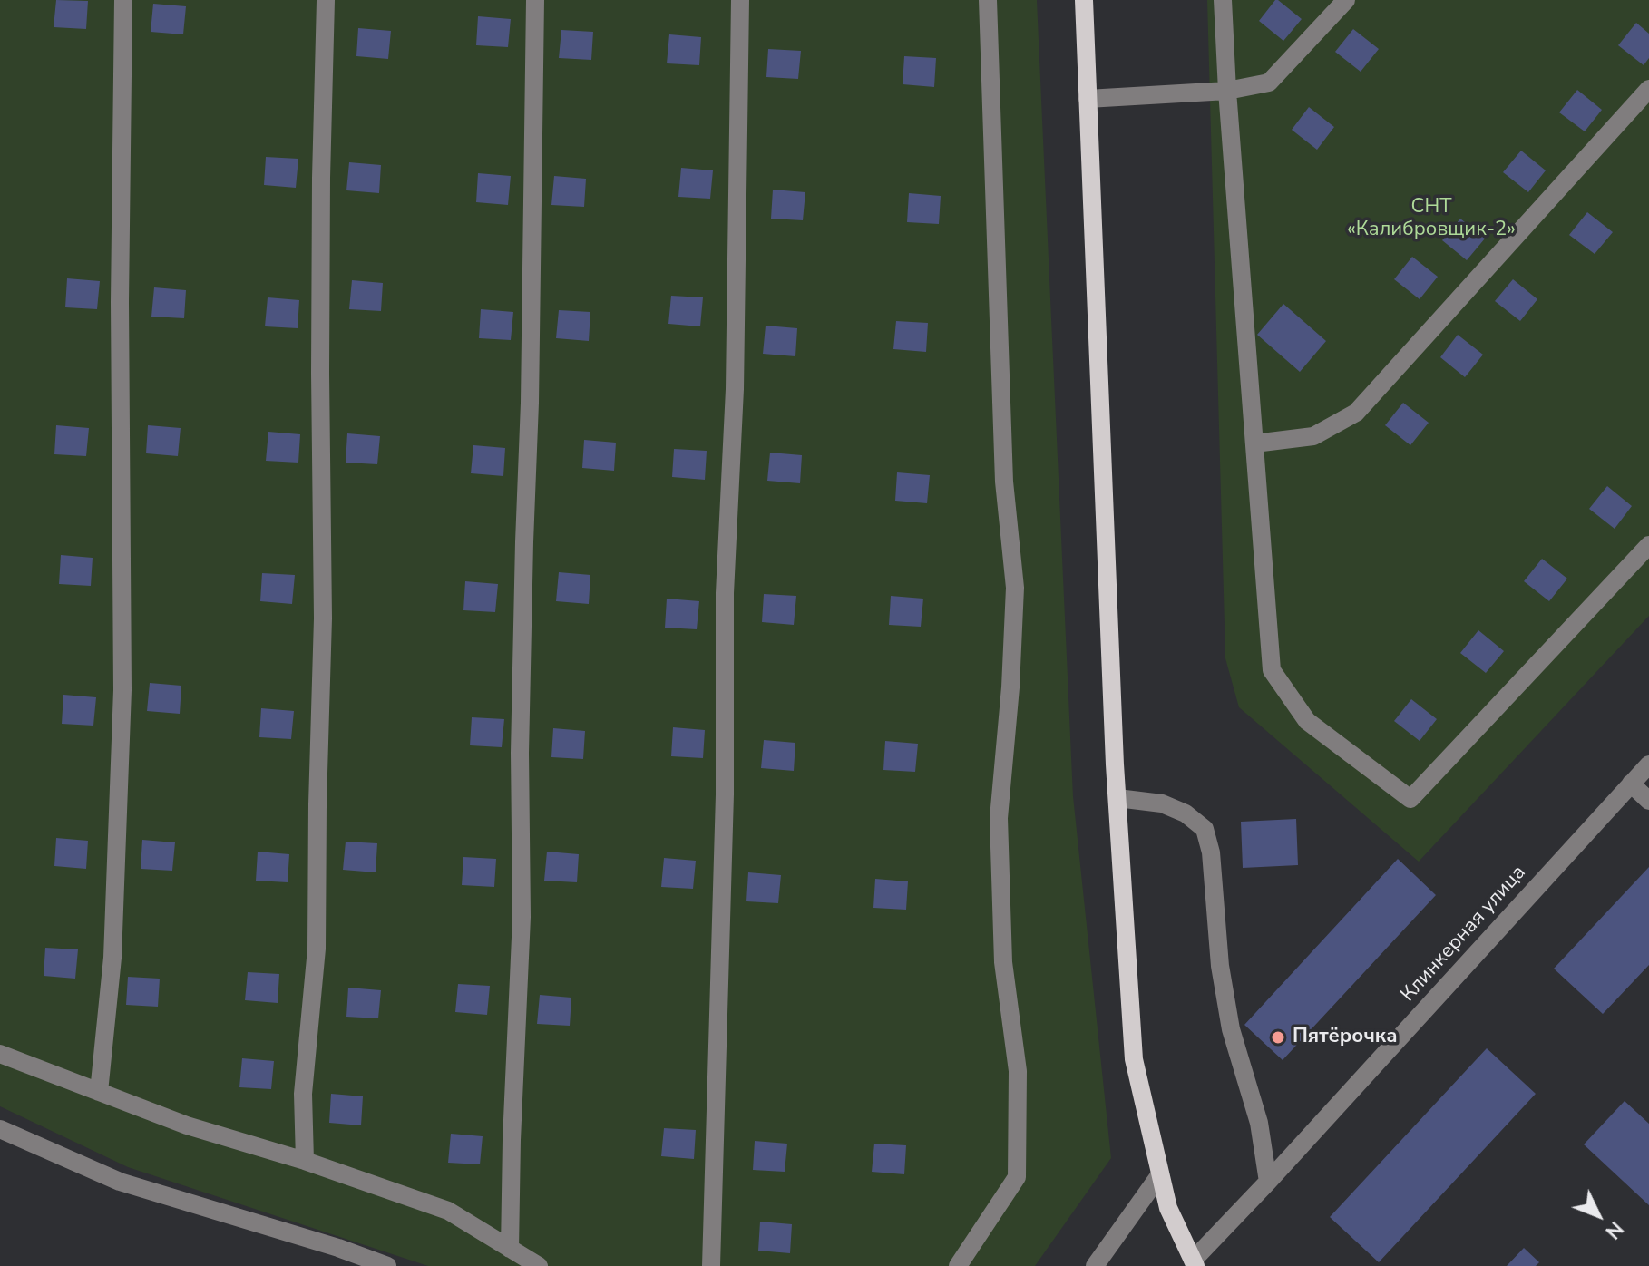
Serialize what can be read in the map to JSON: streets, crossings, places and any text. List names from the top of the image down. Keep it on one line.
{"streets":{"street":["Клинкерная улица"]},"parks":["СНТ «Калибровщик-2»"],"places":["Пятёрочка"],"north":"bottom right"}
